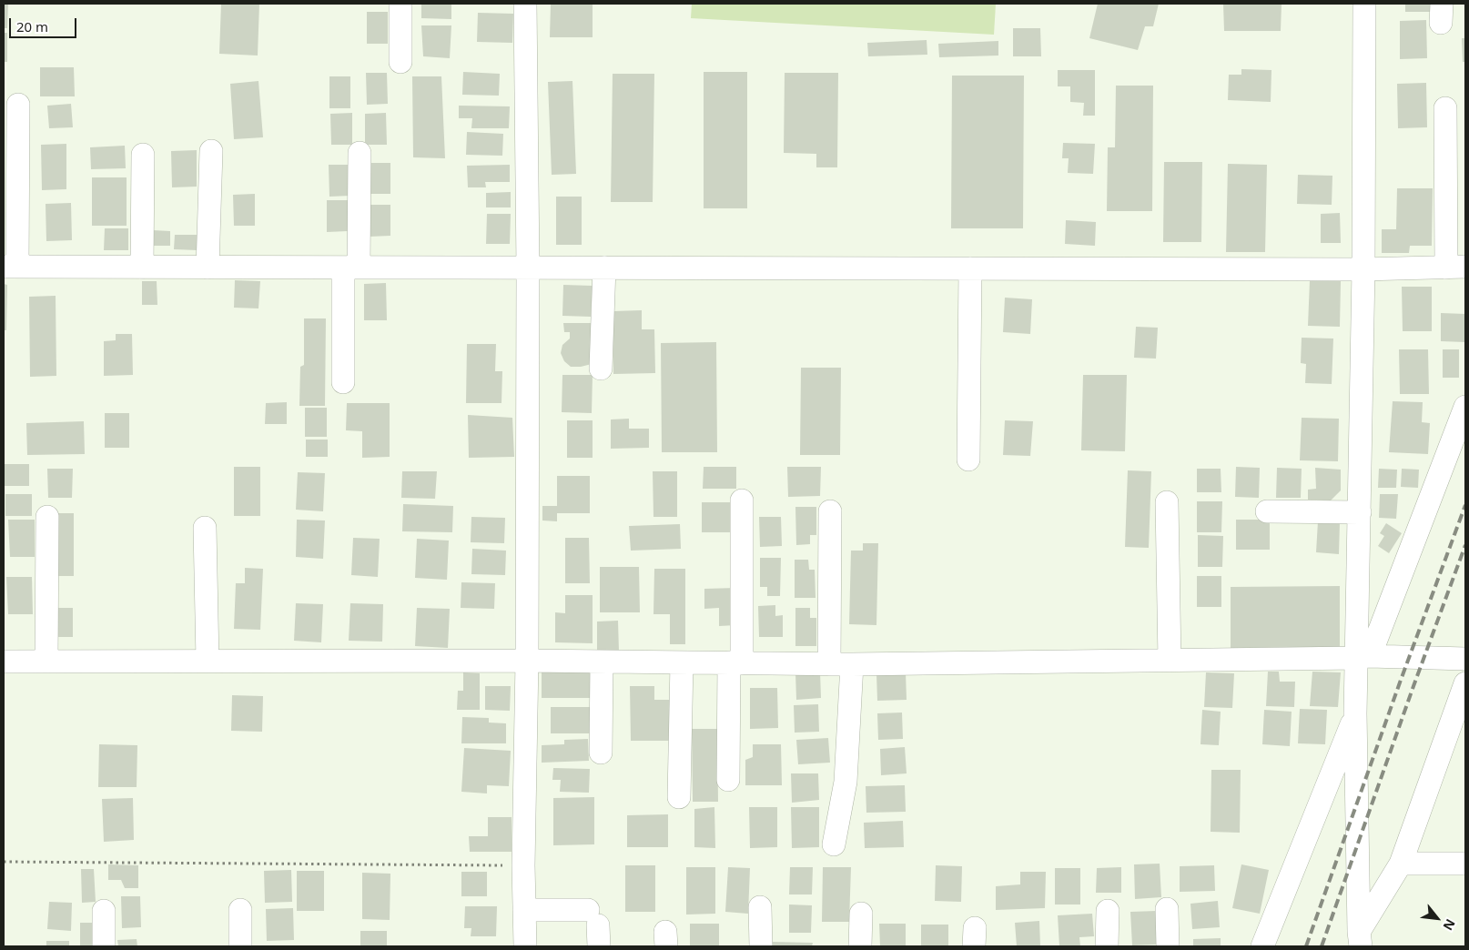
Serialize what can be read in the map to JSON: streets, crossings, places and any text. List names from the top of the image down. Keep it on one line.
{"scale_bar":"20 m","north":"bottom right"}
